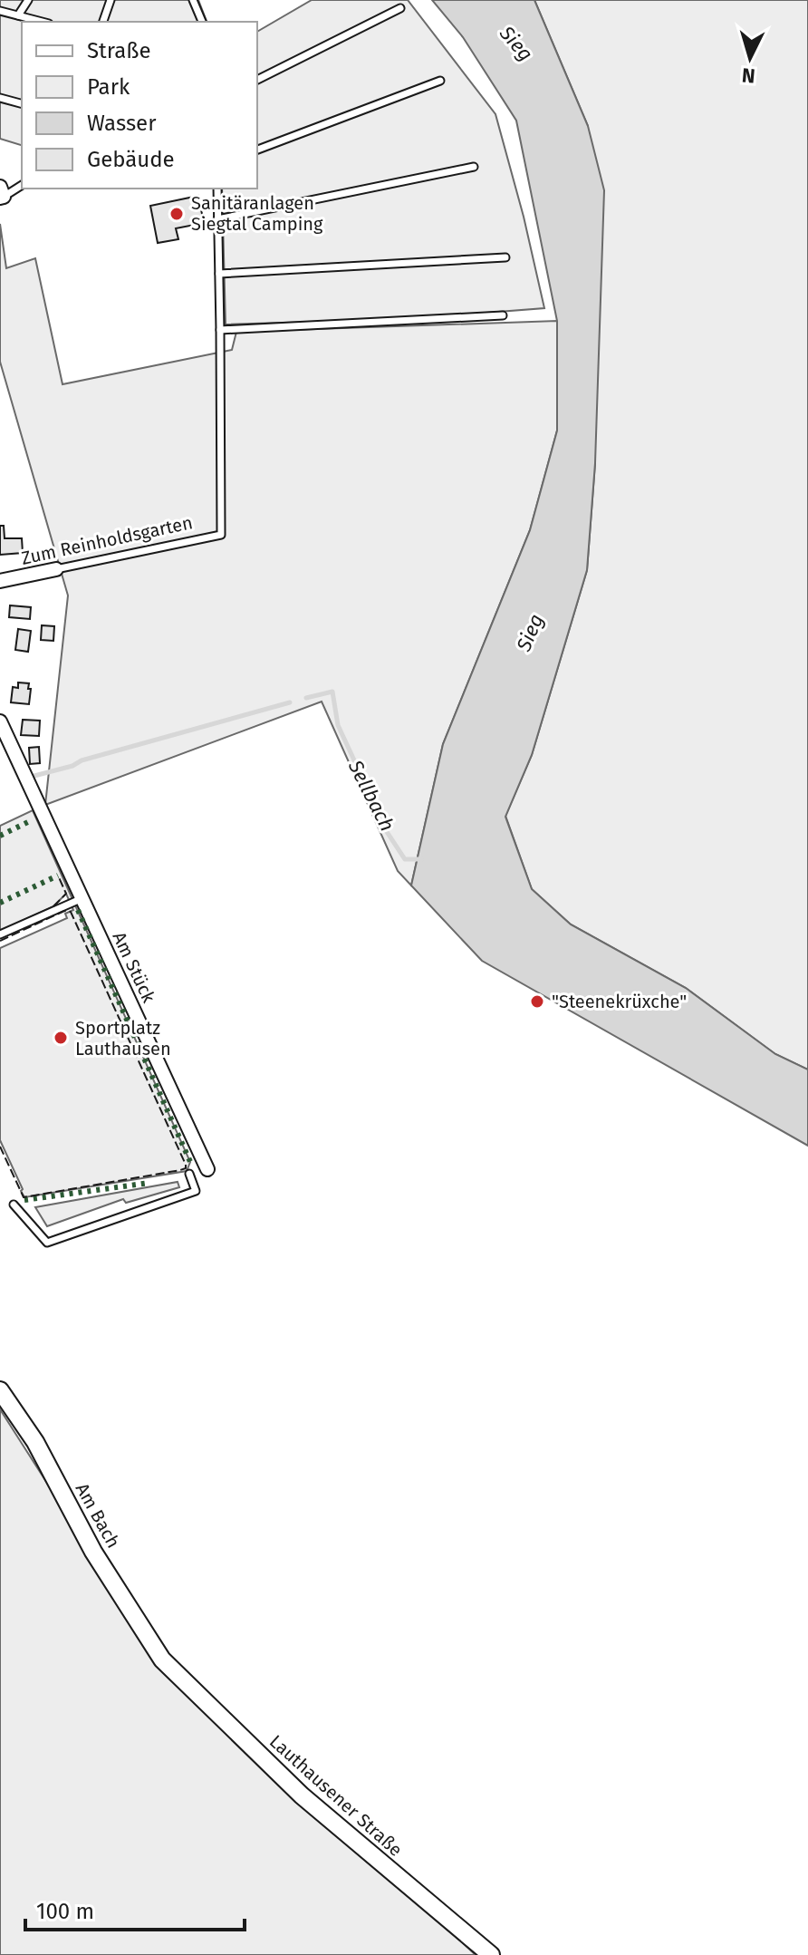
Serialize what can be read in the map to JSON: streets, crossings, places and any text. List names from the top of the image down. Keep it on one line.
{"streets":{"street":["Zum Reinholdsgarten","Am Stück","Am Bach","Lauthausener Straße"]},"crossings":[["Am Bach","Lauthausener Straße"]],"water":["Sieg","Sellbach"],"places":["Sanitäranlagen Siegtal Camping","\"Steenekrüxche\"","Sportplatz Lauthausen"],"legend":["Straße","Park","Wasser","Gebäude"],"scale_bar":"100 m","north":"bottom"}
